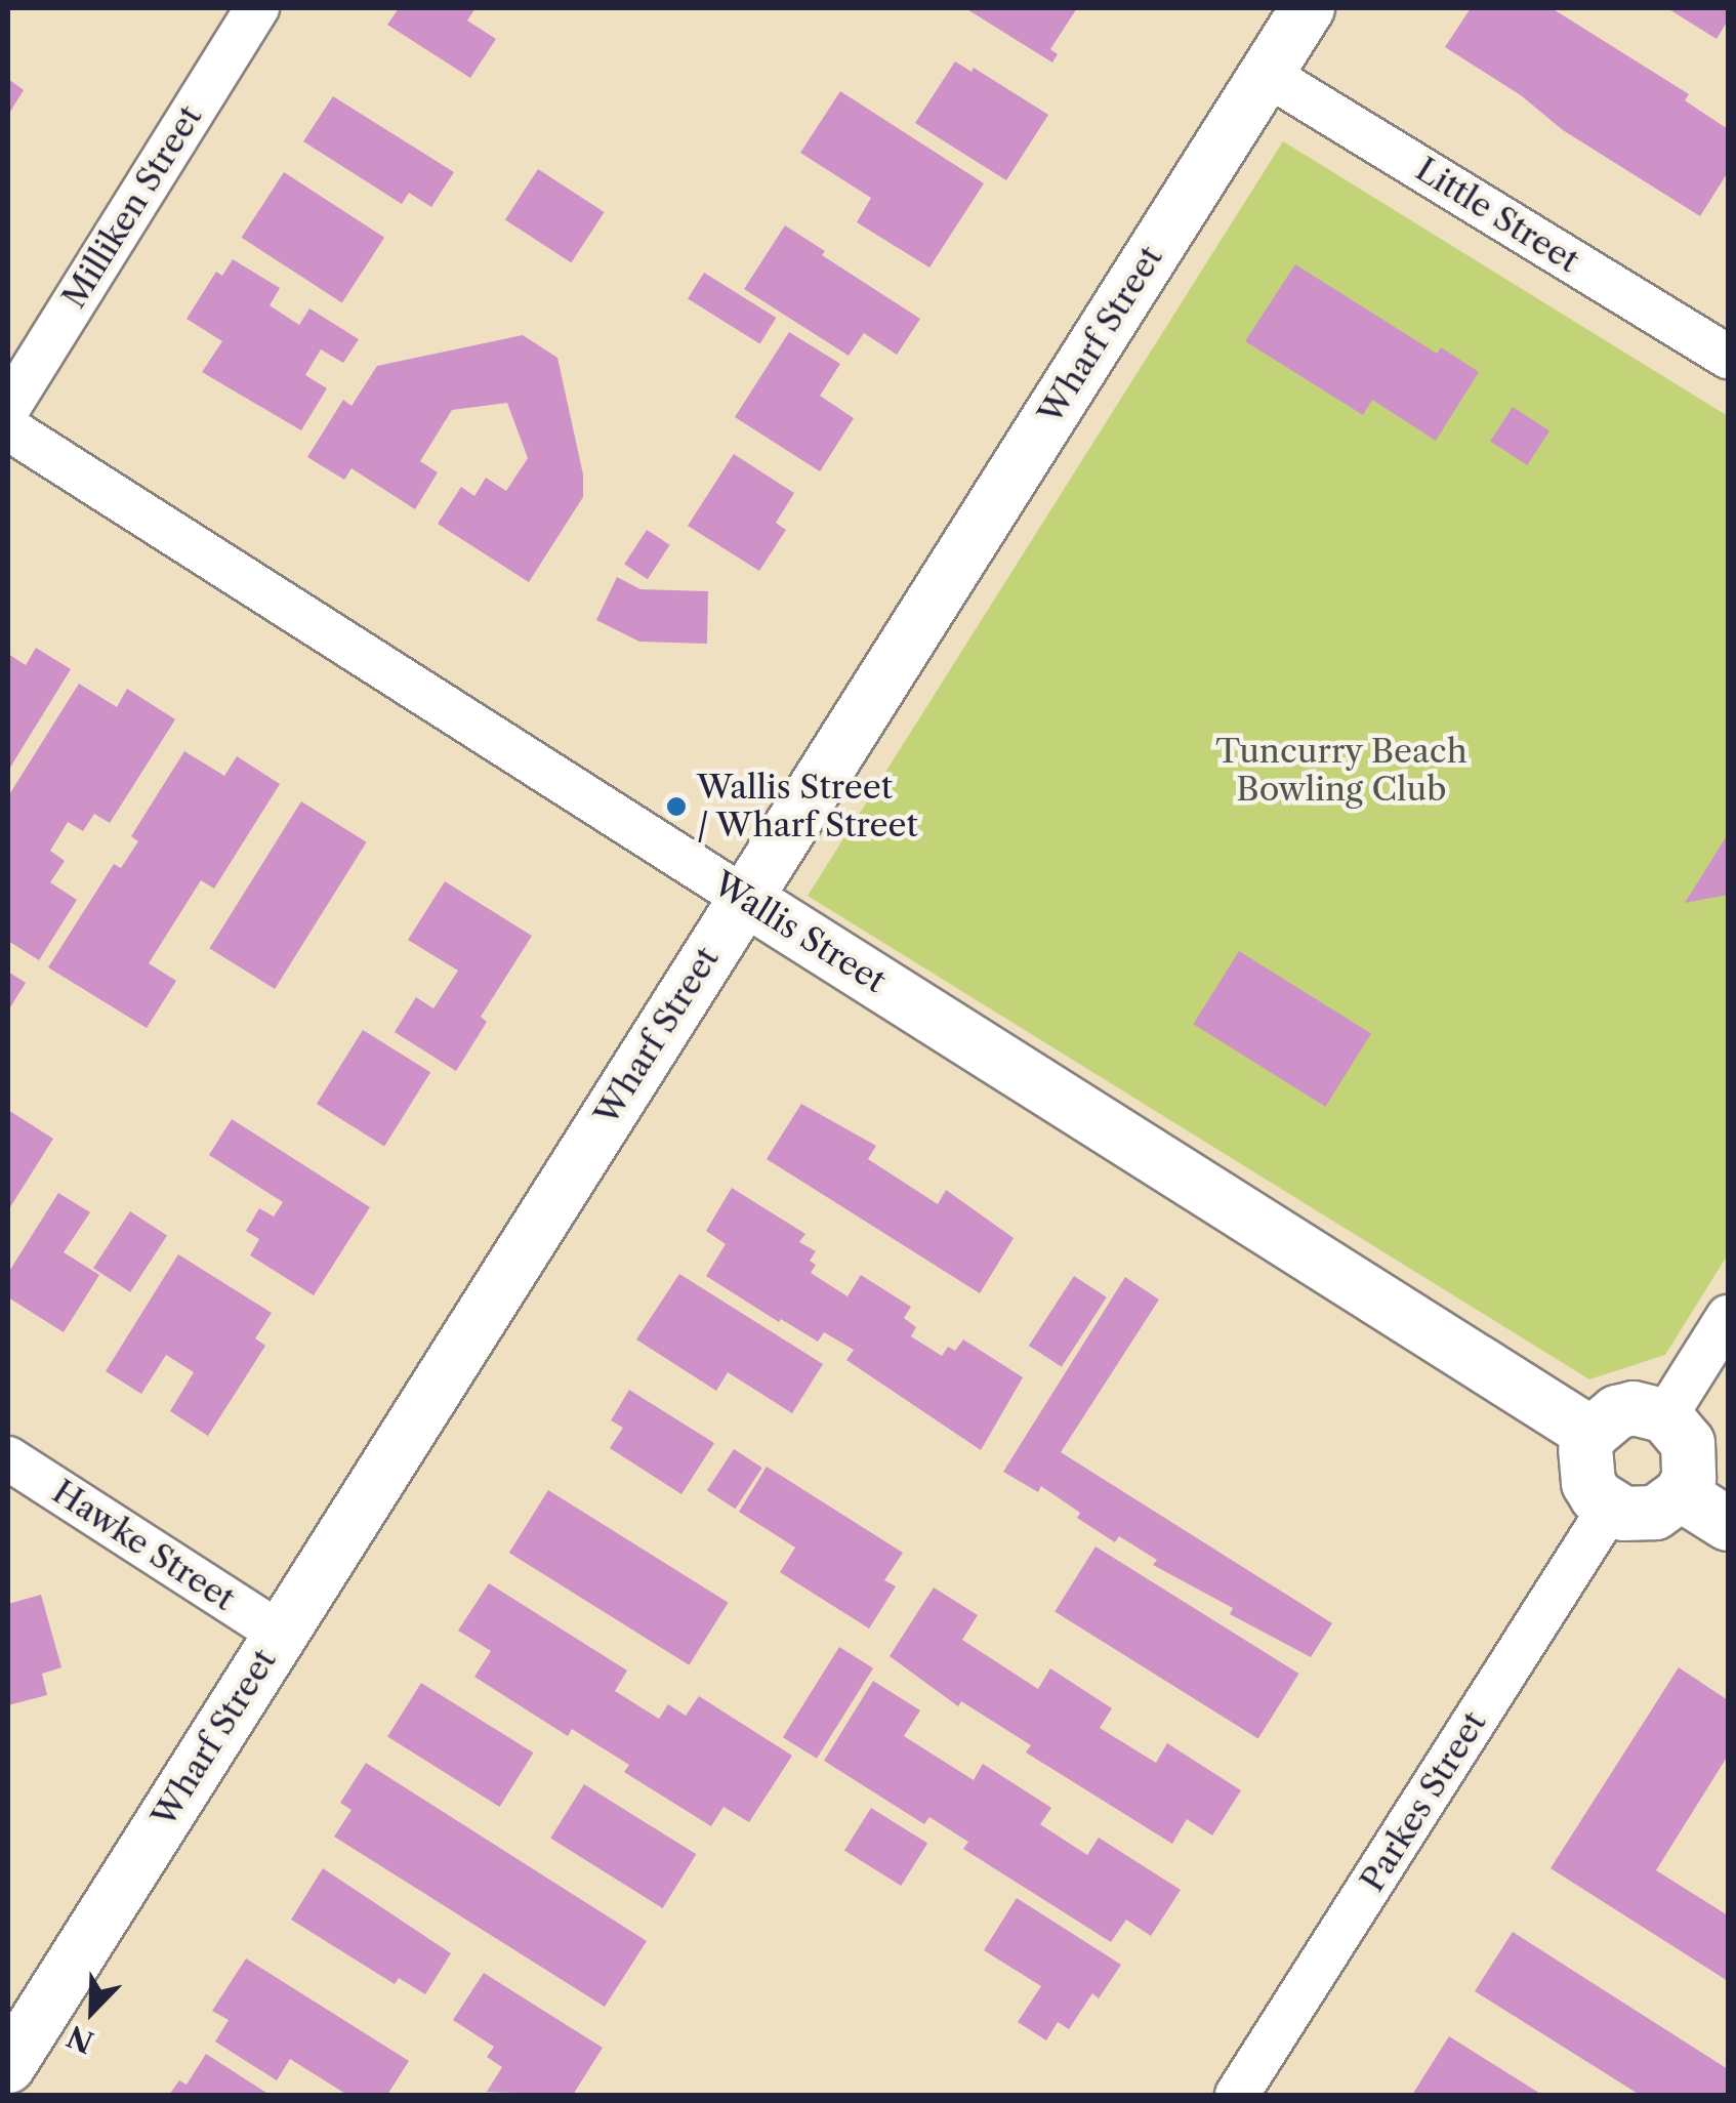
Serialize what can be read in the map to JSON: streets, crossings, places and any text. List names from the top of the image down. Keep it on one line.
{"streets":{"street":["Milliken Street","Little Street","Wharf Street","Wallis Street","Hawke Street","Parkes Street"]},"crossings":[["Little Street","Wharf Street"],["Wharf Street","Wallis Street"],["Wharf Street","Hawke Street"],["Wallis Street","Parkes Street"]],"parks":["Tuncurry Beach Bowling Club"],"places":["Wallis Street / Wharf Street"],"north":"bottom left"}
